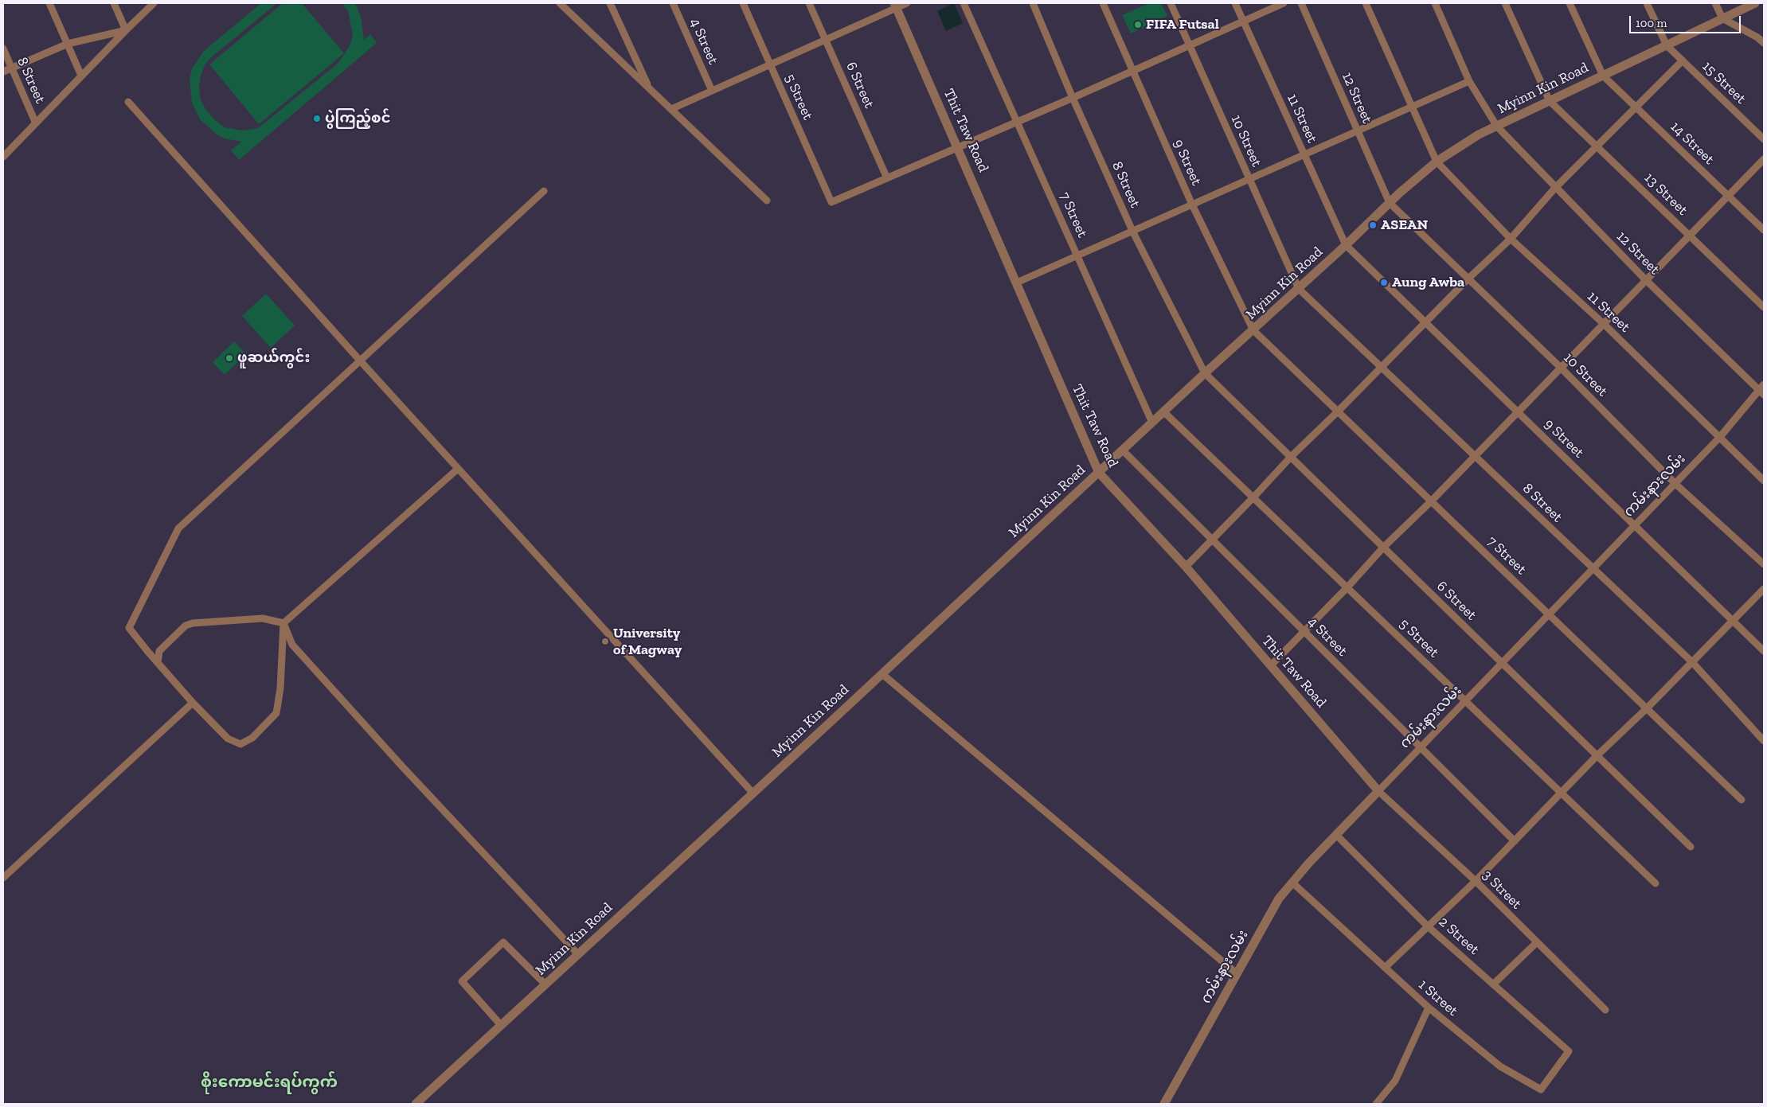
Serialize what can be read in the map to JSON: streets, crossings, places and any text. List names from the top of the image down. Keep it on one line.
{"streets":{"street":["4 Street","8 Street","15 Street","6 Street","Myinn Kin Road","5 Street","12 Street","11 Street","Thit Taw Road","10 Street","14 Street","9 Street","13 Street","7 Street","ကမ်းနားလမ်း","3 Street","2 Street","1 Street"]},"crossings":[["4 Street","Myinn Kin Road"],["4 Street","ကမ်းနားလမ်း"],["8 Street","6 Street"],["8 Street","Myinn Kin Road"],["8 Street","10 Street"],["8 Street","ကမ်းနားလမ်း"],["15 Street","Myinn Kin Road"],["6 Street","Myinn Kin Road"],["6 Street","5 Street"],["6 Street","ကမ်းနားလမ်း"],["Myinn Kin Road","5 Street"],["Myinn Kin Road","12 Street"],["Myinn Kin Road","11 Street"],["Myinn Kin Road","Thit Taw Road"],["Myinn Kin Road","10 Street"],["Myinn Kin Road","14 Street"],["Myinn Kin Road","9 Street"],["Myinn Kin Road","13 Street"],["Myinn Kin Road","7 Street"],["5 Street","ကမ်းနားလမ်း"],["12 Street","10 Street"],["12 Street","ကမ်းနားလမ်း"],["11 Street","9 Street"],["11 Street","ကမ်းနားလမ်း"],["Thit Taw Road","ကမ်းနားလမ်း"],["Thit Taw Road","3 Street"],["10 Street","ကမ်းနားလမ်း"],["9 Street","7 Street"],["9 Street","ကမ်းနားလမ်း"],["7 Street","ကမ်းနားလမ်း"],["ကမ်းနားလမ်း","3 Street"],["ကမ်းနားလမ်း","2 Street"],["ကမ်းနားလမ်း","1 Street"],["2 Street","1 Street"]],"districts":["စိုးကောမင်းရပ်ကွက်"],"places":["FIFA Futsal","ပွဲကြည့်စင်","ASEAN","Aung Awba","ဖူဆယ်ကွင်း","University of Magway"],"scale_bar":"100 m"}
